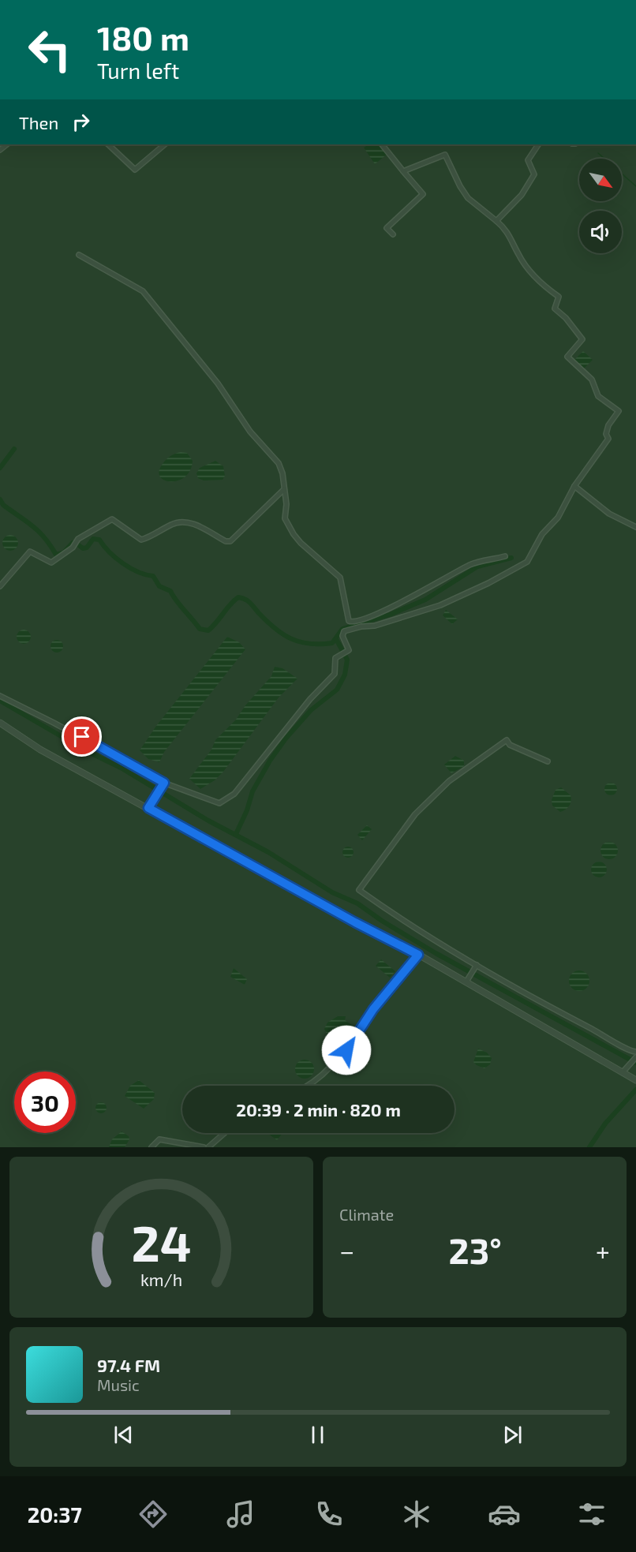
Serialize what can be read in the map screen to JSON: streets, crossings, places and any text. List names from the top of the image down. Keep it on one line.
{"north":"bottom right","page":{"turn":["180 m","Turn left"],"then":"Then","limit":"30","trip":"20:39 · 2 min · 820 m","tile":"Climate","heat":["−","23°","+"],"song":["97.4 FM","Music"],"tabs":"20:37","gauge":["24","km/h"]}}
